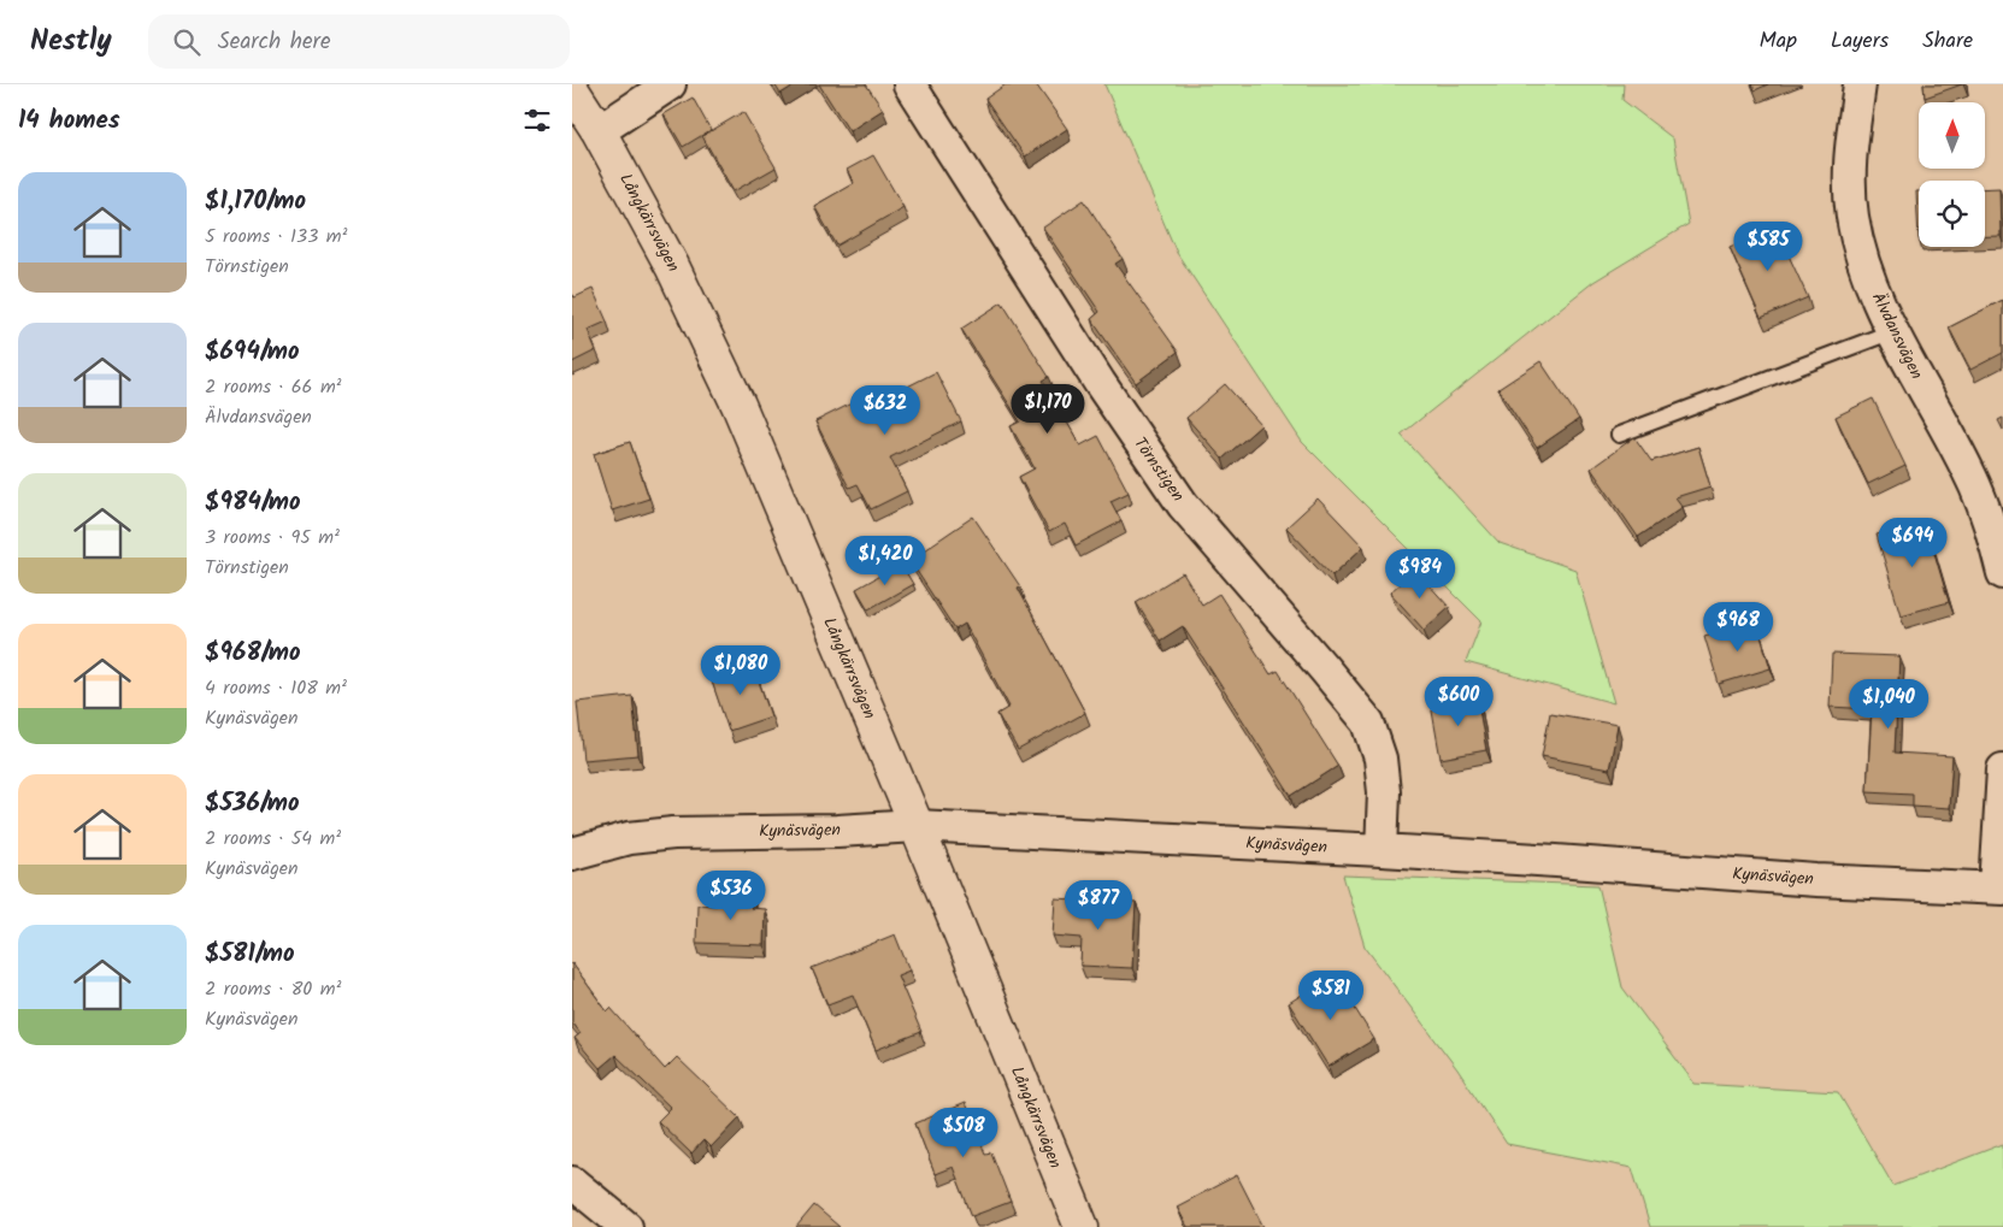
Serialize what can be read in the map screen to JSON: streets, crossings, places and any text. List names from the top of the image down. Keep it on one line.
{"streets":{"street":["Långkärrsvägen","Älvdansvägen","Törnstigen","Kynäsvägen"]},"crossings":[["Långkärrsvägen","Kynäsvägen"],["Törnstigen","Kynäsvägen"]],"north":"top","page":{"header":"Nestly","search":"Search here","nav":["Map","Layers","Share"],"heading":"14 homes","list":[{"name":"$1,170/mo","note":"5 rooms · 133 m² · Törnstigen"},{"name":"$694/mo","note":"2 rooms · 66 m² · Älvdansvägen"},{"name":"$984/mo","note":"3 rooms · 95 m² · Törnstigen"},{"name":"$968/mo","note":"4 rooms · 108 m² · Kynäsvägen"},{"name":"$536/mo","note":"2 rooms · 54 m² · Kynäsvägen"},{"name":"$581/mo","note":"2 rooms · 80 m² · Kynäsvägen"}],"price":["$585","$1,170","$632","$694","$1,420","$984","$968","$1,080","$600","$1,040","$536","$877","$581","$508"]}}
